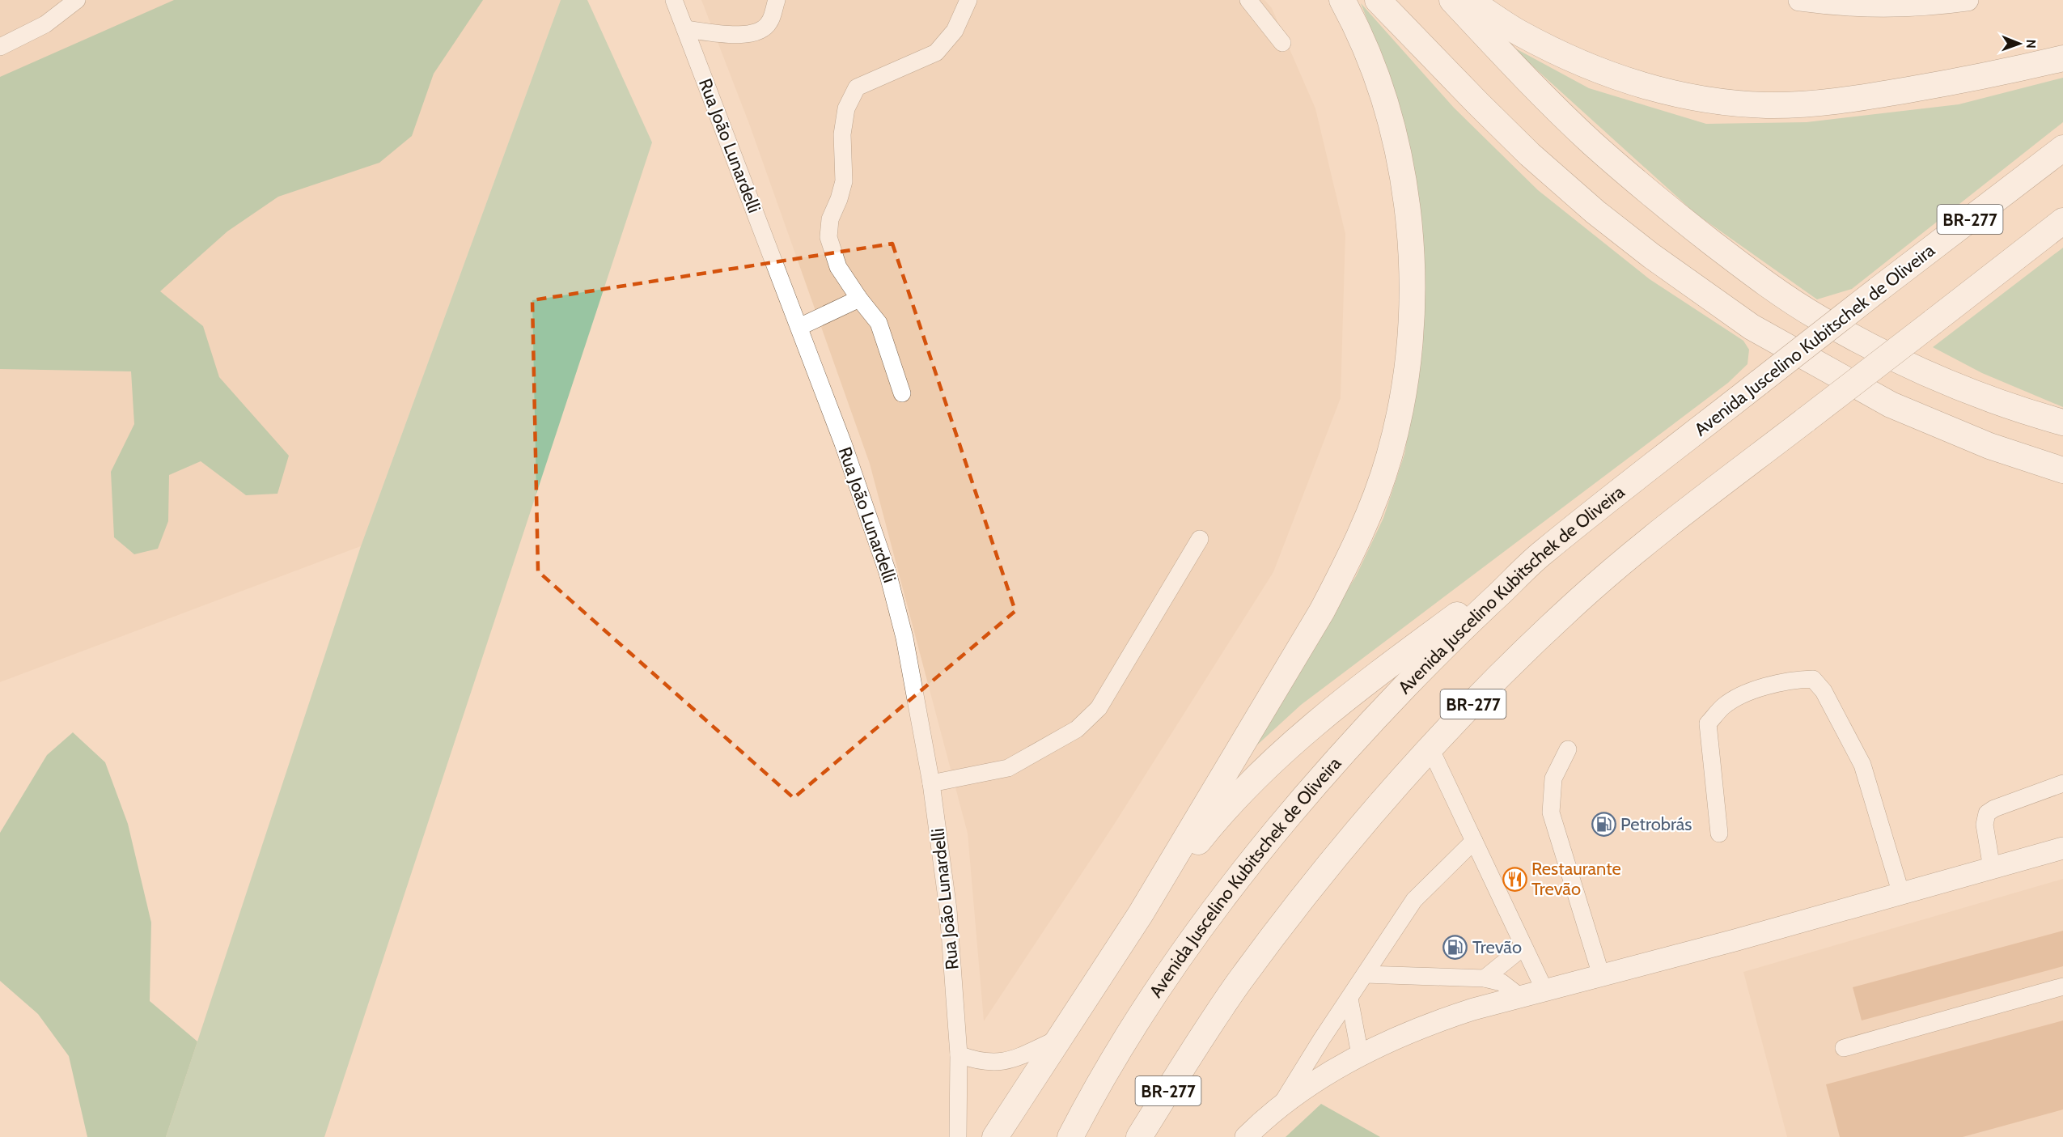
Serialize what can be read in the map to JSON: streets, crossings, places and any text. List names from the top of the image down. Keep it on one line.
{"streets":{"highway":["BR-277","Avenida Juscelino Kubitschek de Oliveira"],"street":["Rua João Lunardelli"]},"places":{"fuel station":["Petrobrás","Trevão"],"restaurant":["Restaurante Trevão"]},"north":"right"}
